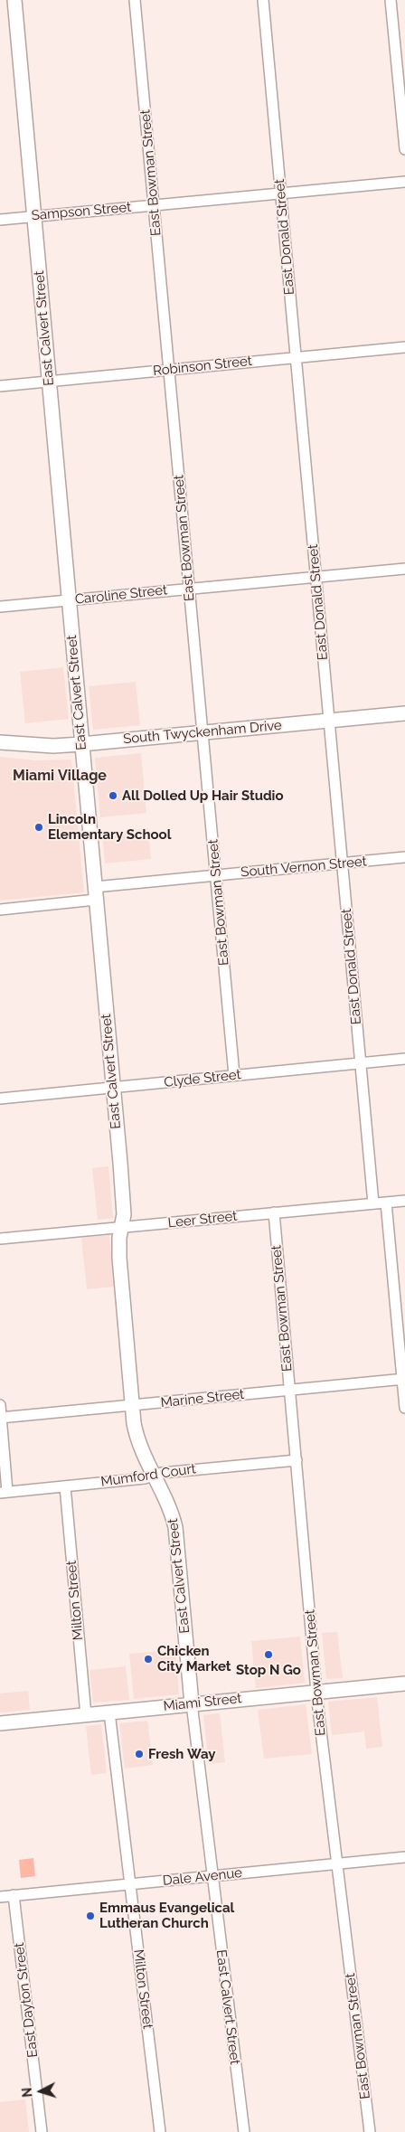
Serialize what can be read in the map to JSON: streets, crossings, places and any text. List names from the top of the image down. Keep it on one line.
{"streets":{"street":["East Bowman Street","Sampson Street","East Donald Street","East Calvert Street","Robinson Street","Caroline Street","South Twyckenham Drive","South Vernon Street","Clyde Street","Leer Street","Marine Street","Mumford Court","Milton Street","Miami Street","Dale Avenue","East Dayton Street"]},"crossings":[["East Bowman Street","Sampson Street"],["East Bowman Street","Robinson Street"],["East Bowman Street","Caroline Street"],["East Bowman Street","South Twyckenham Drive"],["East Bowman Street","South Vernon Street"],["East Bowman Street","Clyde Street"],["East Bowman Street","Leer Street"],["East Bowman Street","Marine Street"],["East Bowman Street","Mumford Court"],["East Bowman Street","Miami Street"],["East Bowman Street","Dale Avenue"],["Sampson Street","East Donald Street"],["Sampson Street","East Calvert Street"],["East Donald Street","Robinson Street"],["East Donald Street","Caroline Street"],["East Donald Street","South Twyckenham Drive"],["East Donald Street","South Vernon Street"],["East Donald Street","Clyde Street"],["East Donald Street","Leer Street"],["East Calvert Street","Robinson Street"],["East Calvert Street","Caroline Street"],["East Calvert Street","South Twyckenham Drive"],["East Calvert Street","South Vernon Street"],["East Calvert Street","Clyde Street"],["East Calvert Street","Leer Street"],["East Calvert Street","Marine Street"],["East Calvert Street","Mumford Court"],["East Calvert Street","Miami Street"],["East Calvert Street","Dale Avenue"],["Mumford Court","Milton Street"],["Milton Street","Miami Street"],["Milton Street","Dale Avenue"],["Dale Avenue","East Dayton Street"]],"districts":["Miami Village"],"places":["All Dolled Up Hair Studio","Lincoln Elementary School","Stop N Go","Chicken City Market","Fresh Way","Emmaus Evangelical Lutheran Church"],"north":"left"}
